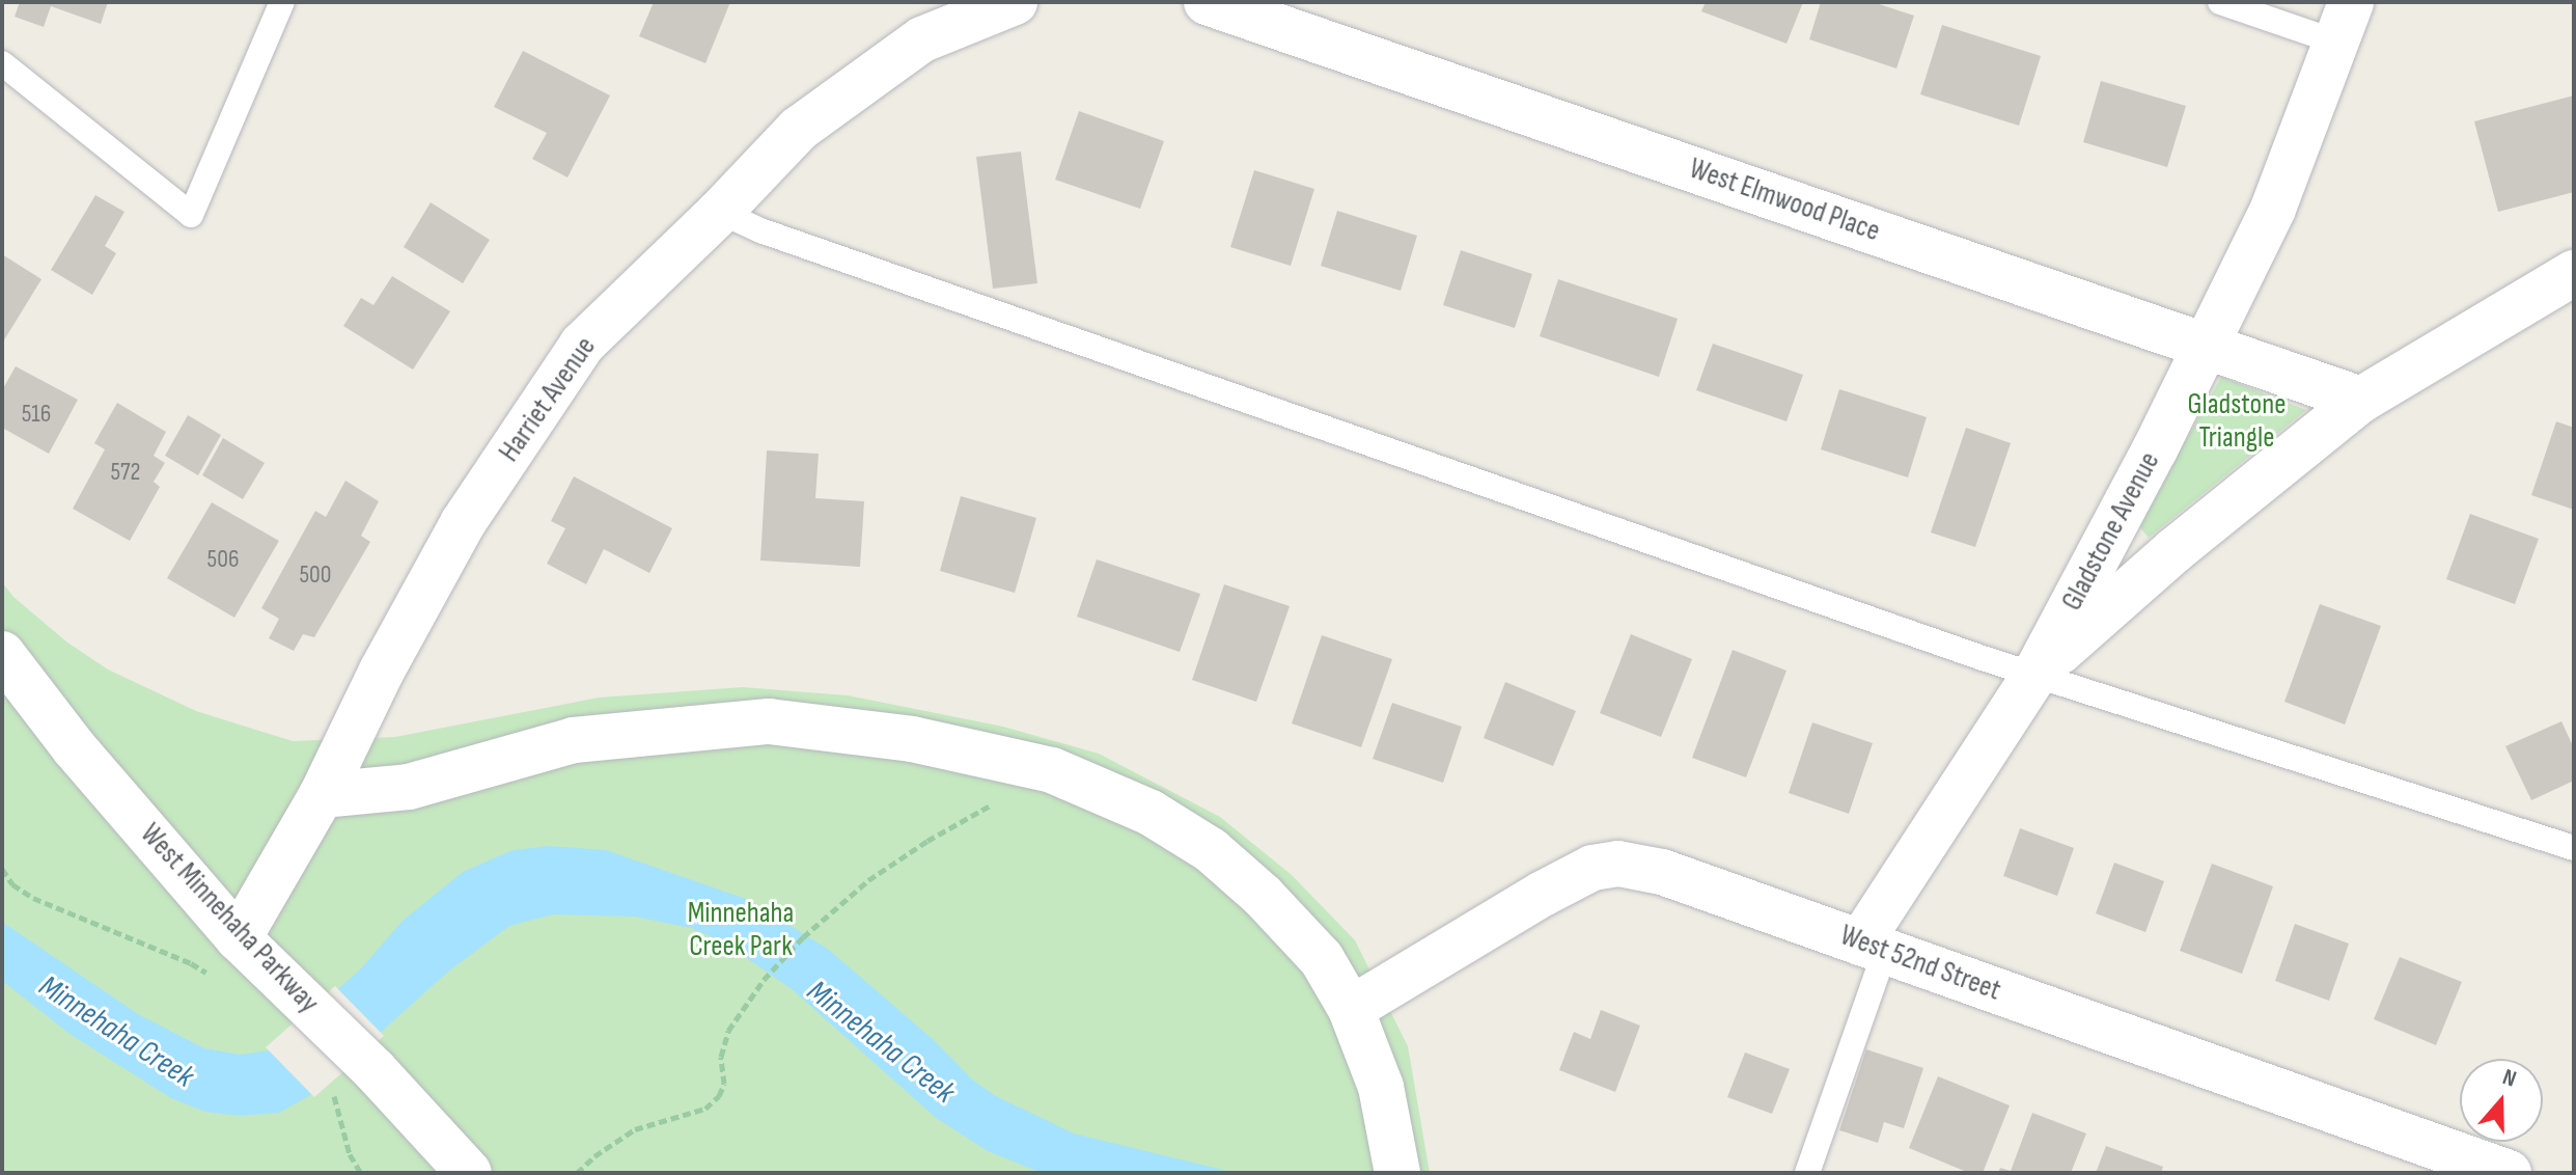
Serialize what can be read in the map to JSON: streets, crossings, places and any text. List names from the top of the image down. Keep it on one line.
{"streets":{"street":["West Elmwood Place","Harriet Avenue","Gladstone Avenue","West Minnehaha Parkway","West 52nd Street"]},"crossings":[["West Elmwood Place","Gladstone Avenue"],["Harriet Avenue","West Minnehaha Parkway"],["Gladstone Avenue","West 52nd Street"]],"water":["Minnehaha Creek"],"parks":["Gladstone Triangle","Minnehaha Creek Park"],"house_numbers":["516","572","506","500"],"north":"top"}
